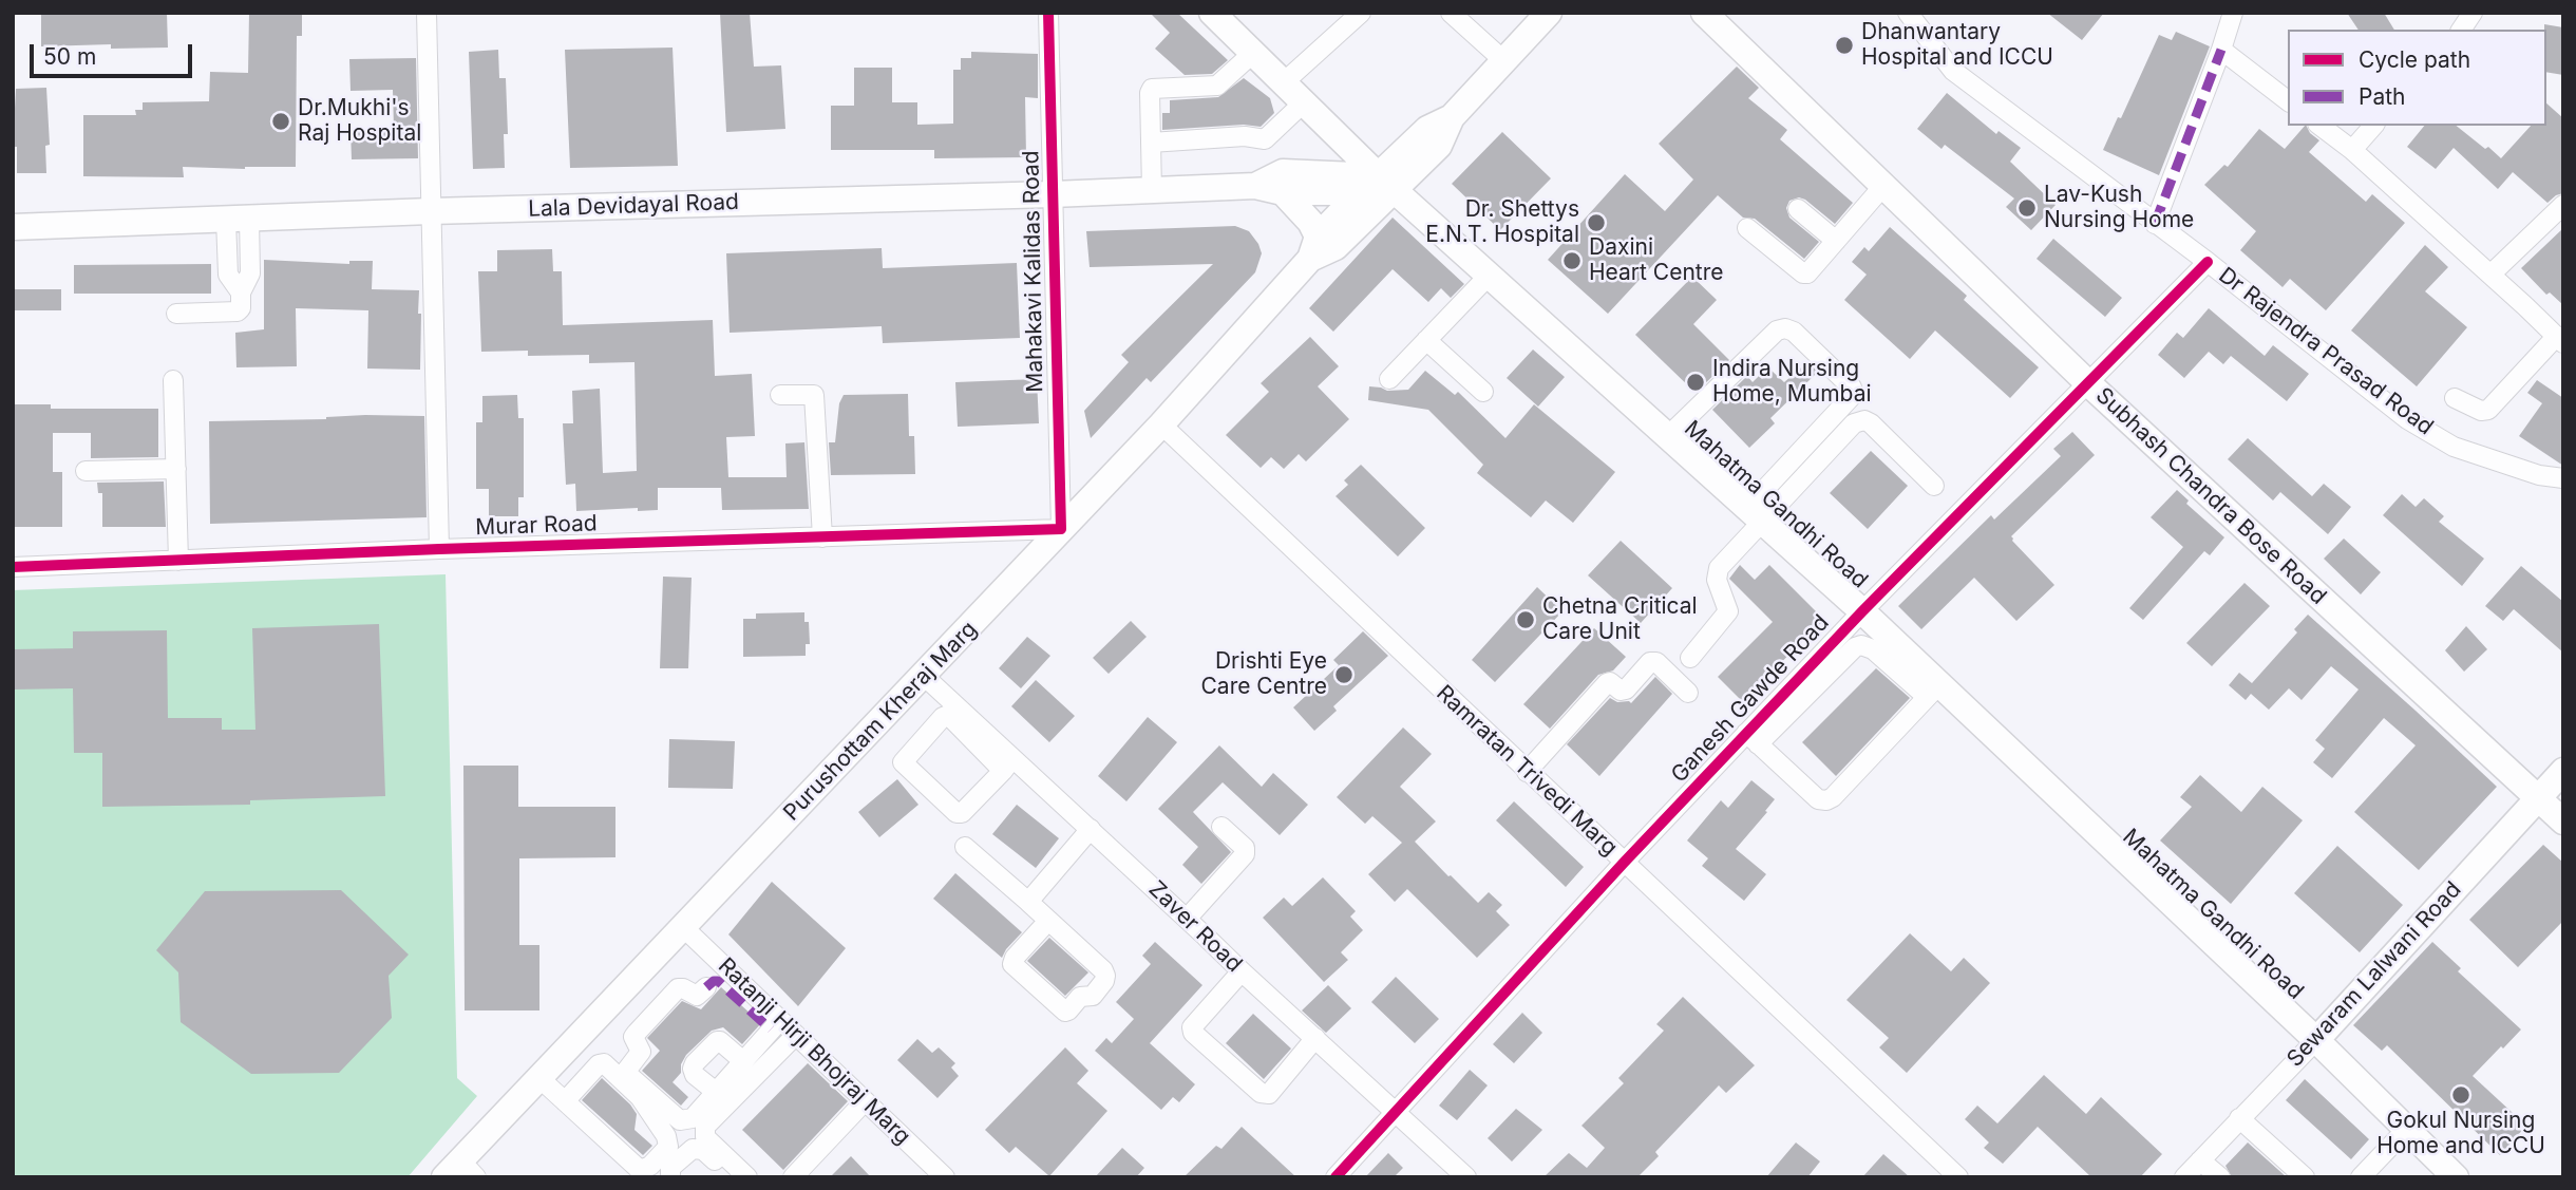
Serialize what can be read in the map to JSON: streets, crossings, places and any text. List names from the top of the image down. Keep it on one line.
{"streets":{"street":["Lala Devidayal Road","Mahakavi Kalidas Road","Dr Rajendra Prasad Road","Subhash Chandra Bose Road","Mahatma Gandhi Road","Murar Road","Ganesh Gawde Road","Purushottam Kheraj Marg","Ramratan Trivedi Marg","Zaver Road","Sewaram Lalwani Road","Ratanji Hirji Bhojraj Marg"]},"crossings":[["Lala Devidayal Road","Mahakavi Kalidas Road"],["Mahakavi Kalidas Road","Murar Road"],["Mahakavi Kalidas Road","Purushottam Kheraj Marg"],["Dr Rajendra Prasad Road","Ganesh Gawde Road"],["Subhash Chandra Bose Road","Ganesh Gawde Road"],["Subhash Chandra Bose Road","Sewaram Lalwani Road"],["Mahatma Gandhi Road","Ganesh Gawde Road"],["Mahatma Gandhi Road","Purushottam Kheraj Marg"],["Mahatma Gandhi Road","Sewaram Lalwani Road"],["Murar Road","Purushottam Kheraj Marg"],["Ganesh Gawde Road","Ramratan Trivedi Marg"],["Ganesh Gawde Road","Zaver Road"],["Purushottam Kheraj Marg","Ramratan Trivedi Marg"],["Purushottam Kheraj Marg","Zaver Road"],["Purushottam Kheraj Marg","Ratanji Hirji Bhojraj Marg"]],"places":["Dhanwantary Hospital and ICCU","Dr.Mukhi's Raj Hospital","Lav-Kush Nursing Home","Dr. Shettys E.N.T. Hospital","Daxini Heart Centre","Indira Nursing Home, Mumbai","Chetna Critical Care Unit","Drishti Eye Care Centre","Gokul Nursing Home and ICCU"],"legend":["Cycle path","Path"],"scale_bar":"50 m"}
